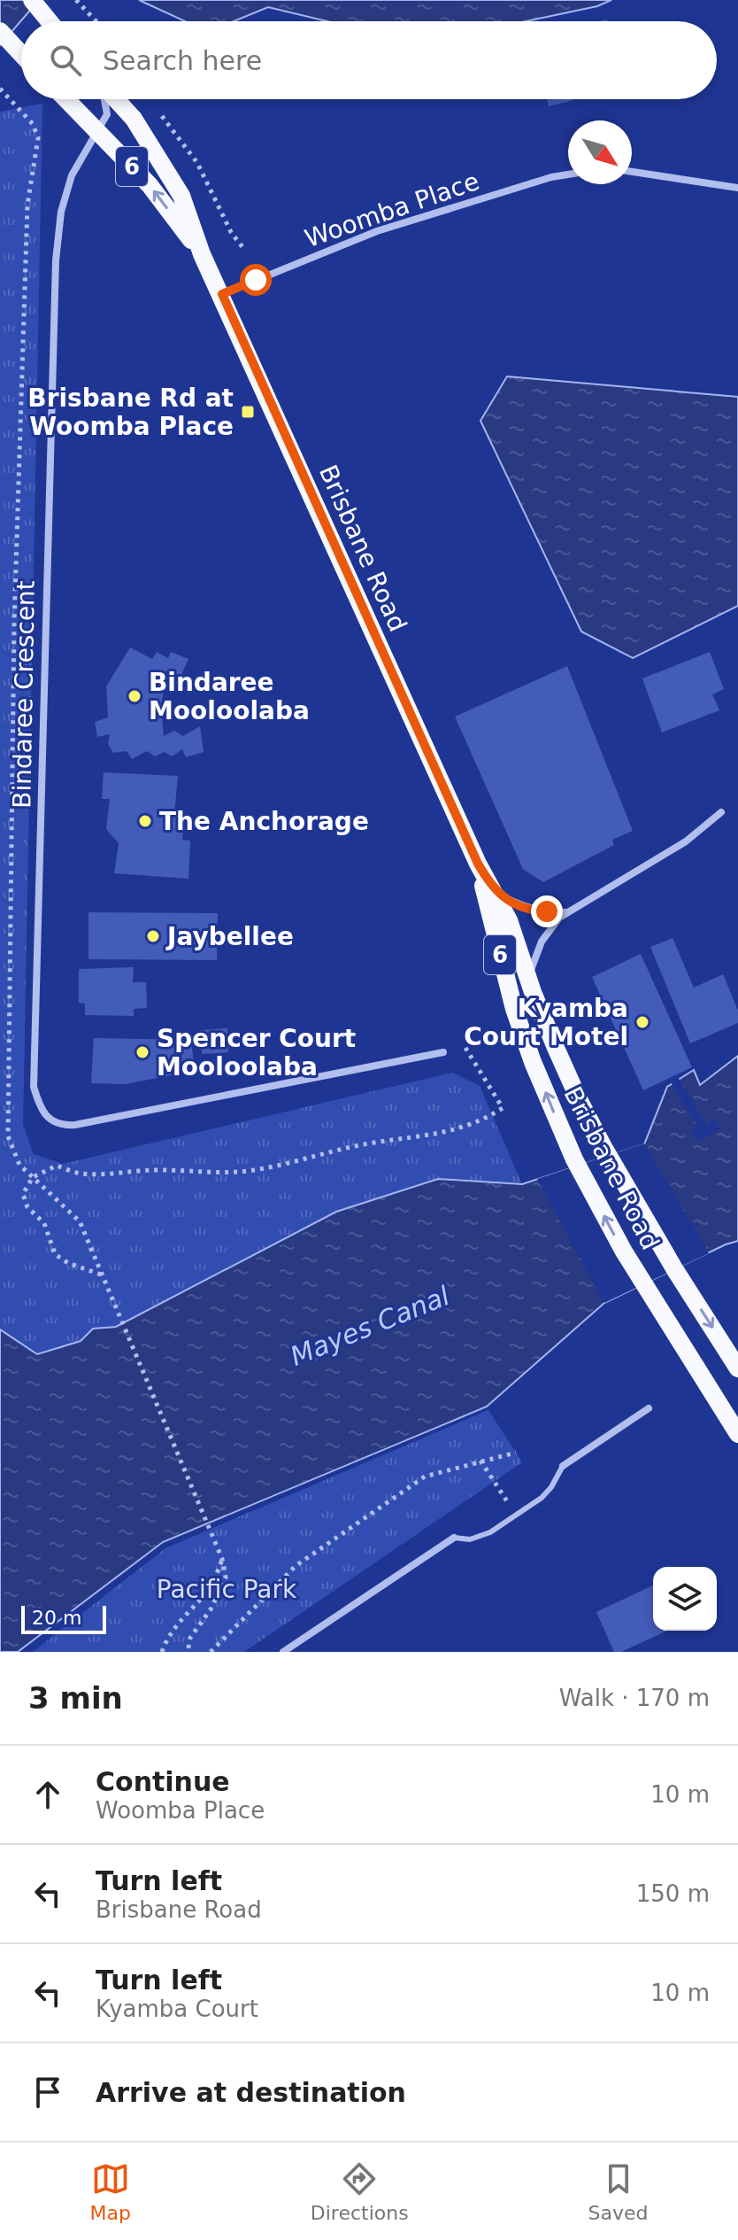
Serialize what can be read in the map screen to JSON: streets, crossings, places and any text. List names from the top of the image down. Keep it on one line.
{"streets":{"main road":["6","Brisbane Road"],"street":["Woomba Place","Bindaree Crescent"]},"crossings":[["Woomba Place","Brisbane Road"],["Brisbane Road","Bindaree Crescent"]],"water":["Mayes Canal"],"parks":["Pacific Park"],"places":{"transit":["Brisbane Rd at Woomba Place"],"other":["Bindaree Mooloolaba","The Anchorage","Jaybellee","Kyamba Court Motel","Spencer Court Mooloolaba"]},"scale_bar":"20 m","north":"bottom right","page":{"search":"Search here","scale":"20 m","heading":["3 min","Walk · 170 m"],"list":[["Continue","Woomba Place","10 m"],["Turn left","Brisbane Road","150 m"],["Turn left","Kyamba Court","10 m"],"Arrive at destination"],"nav":["Map","Directions","Saved"]}}
